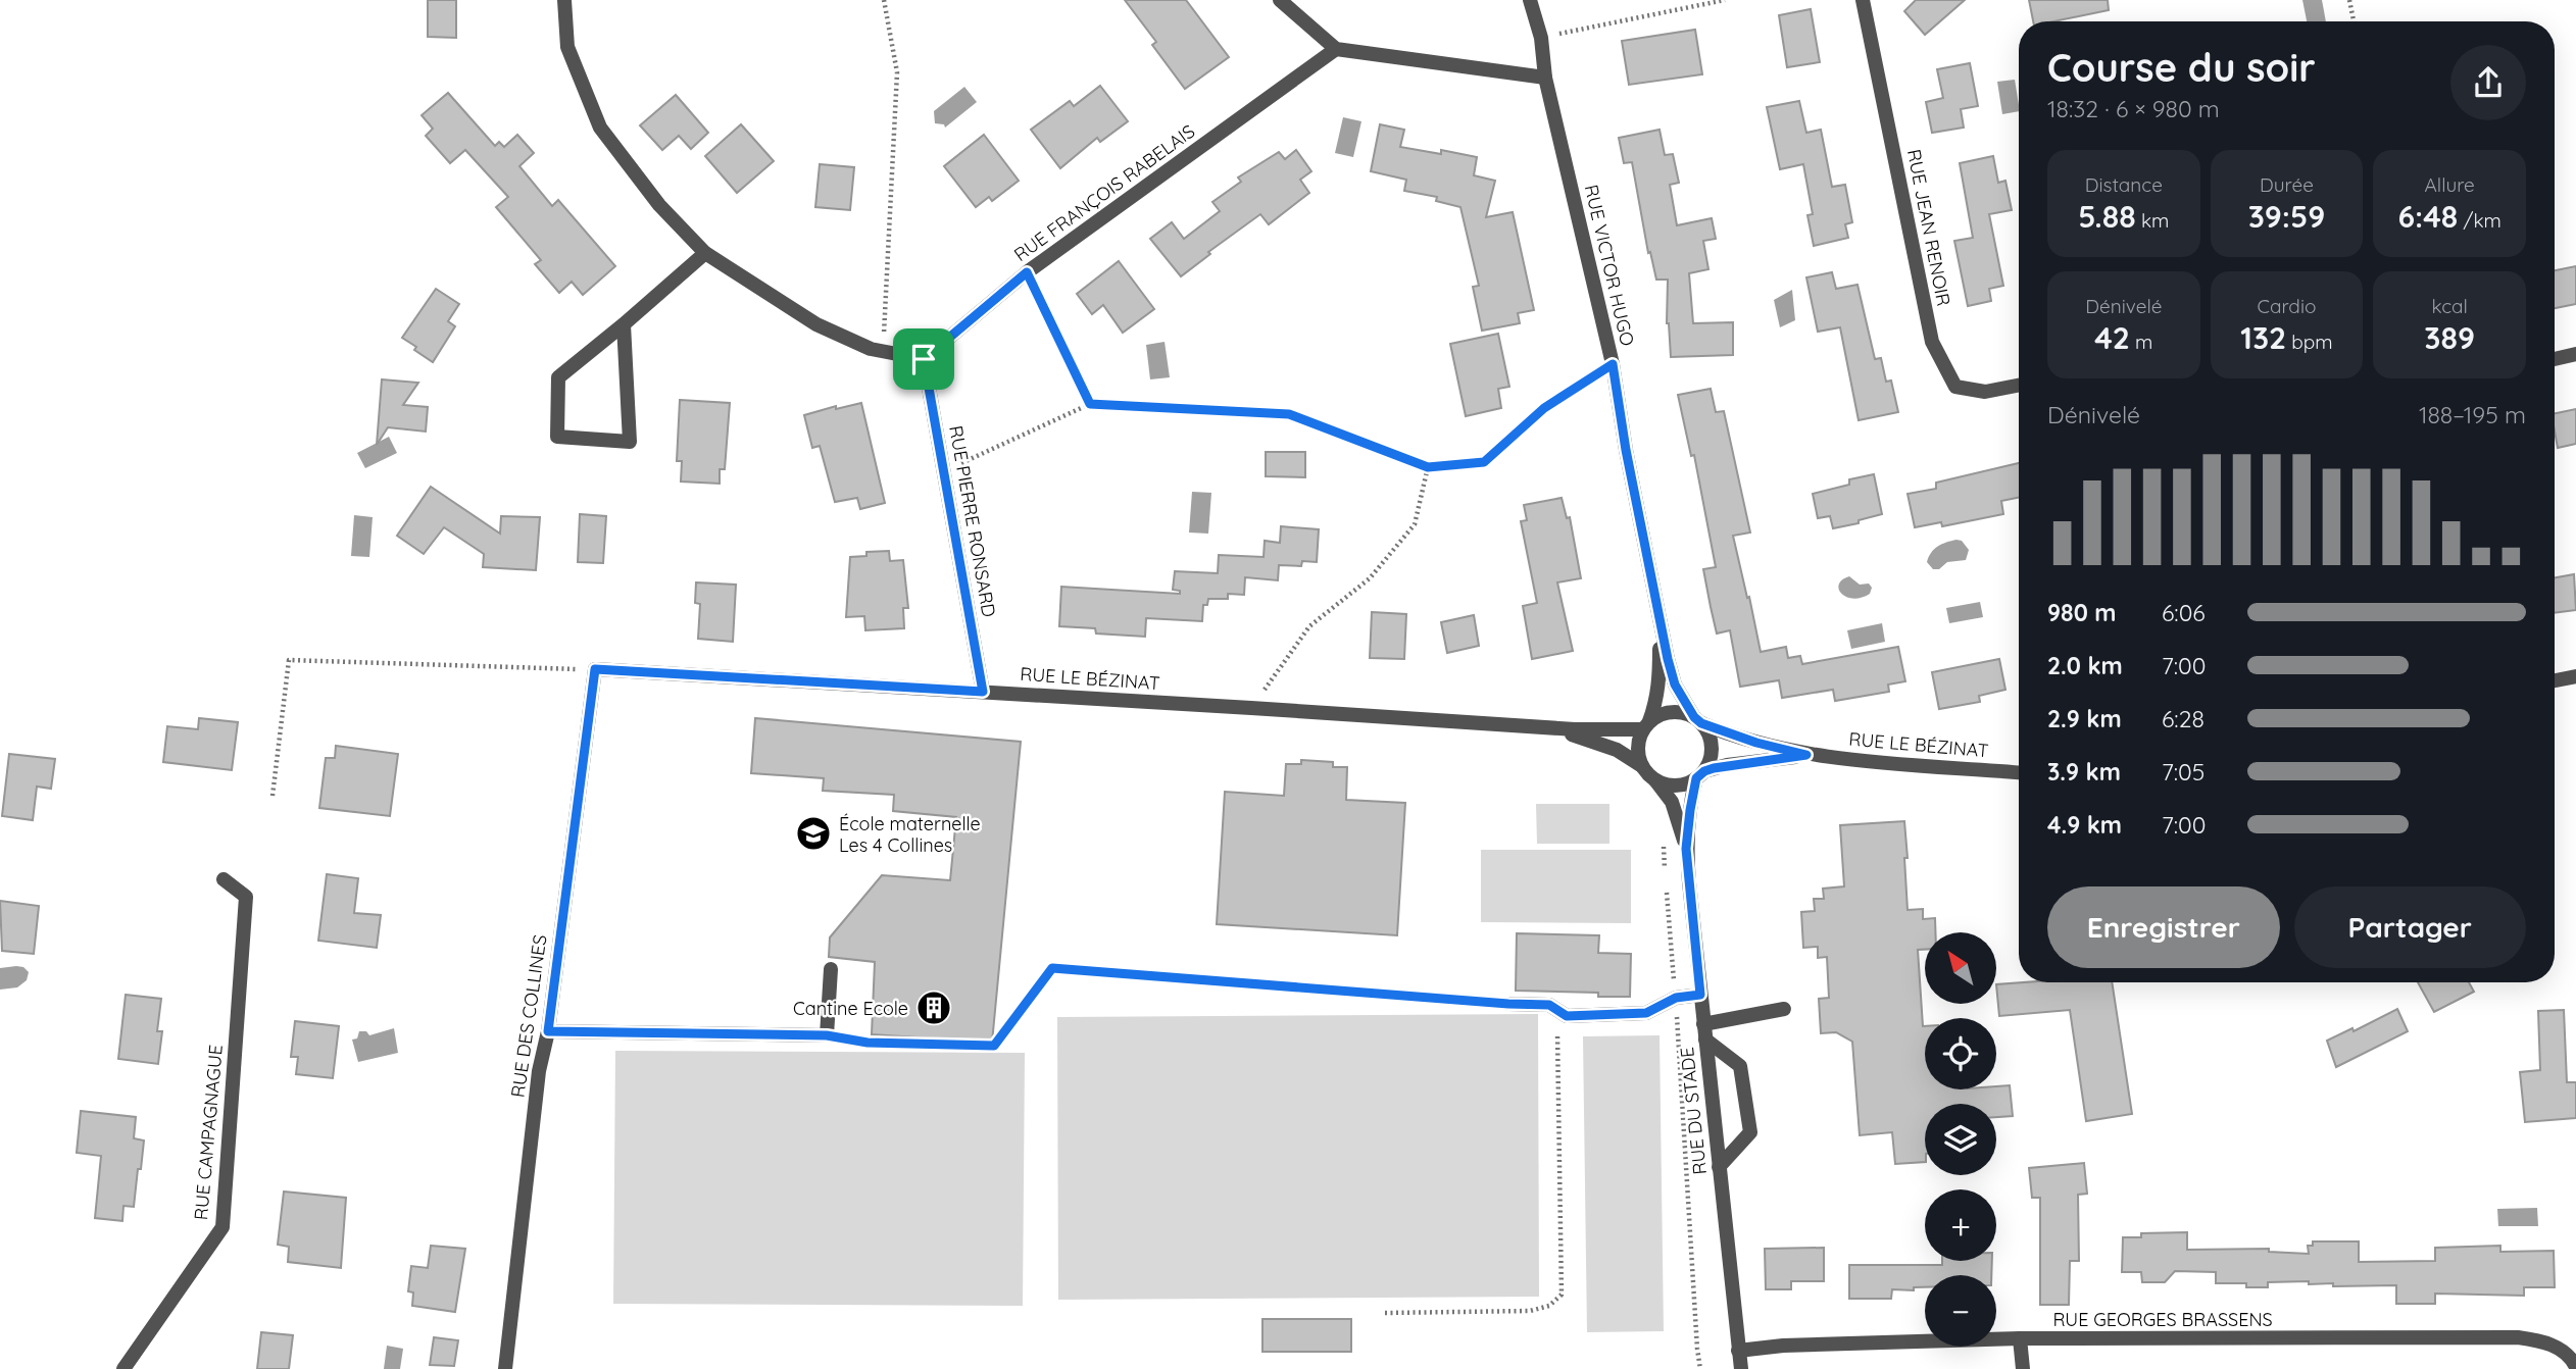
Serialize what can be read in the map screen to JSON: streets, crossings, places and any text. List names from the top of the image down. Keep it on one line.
{"streets":{"street":["RUE FRANÇOIS RABELAIS","RUE JEAN RENOIR","RUE VICTOR HUGO","RUE PIERRE RONSARD","RUE LE BÉZINAT","RUE DES COLLINES","RUE DU STADE","RUE CAMPAGNAGUE","RUE GEORGES BRASSENS"]},"crossings":[["RUE FRANÇOIS RABELAIS","RUE PIERRE RONSARD"],["RUE VICTOR HUGO","RUE LE BÉZINAT"],["RUE VICTOR HUGO","RUE DU STADE"],["RUE PIERRE RONSARD","RUE LE BÉZINAT"],["RUE LE BÉZINAT","RUE DES COLLINES"],["RUE LE BÉZINAT","RUE DU STADE"],["RUE DU STADE","RUE GEORGES BRASSENS"]],"places":{"school or university":["École maternelle Les 4 Collines"],"building":["Cantine Ecole"]},"north":"top left","page":{"heading":["Course du soir","18:32 · 6 × 980 m"],"stats":[["Distance","5.88 km"],["Durée","39:59"],["Allure","6:48 /km"],["Dénivelé","42 m"],["Cardio","132 bpm"],["kcal","389"]],"chart":["Dénivelé","188–195 m"],"list":[{"name":"980 m","note":"6:06"},{"name":"2.0 km","note":"7:00"},{"name":"2.9 km","note":"6:28"},{"name":"3.9 km","note":"7:05"},{"name":"4.9 km","note":"7:00"}],"buttons":["Enregistrer","Partager"],"map_buttons":["+","−"]}}
